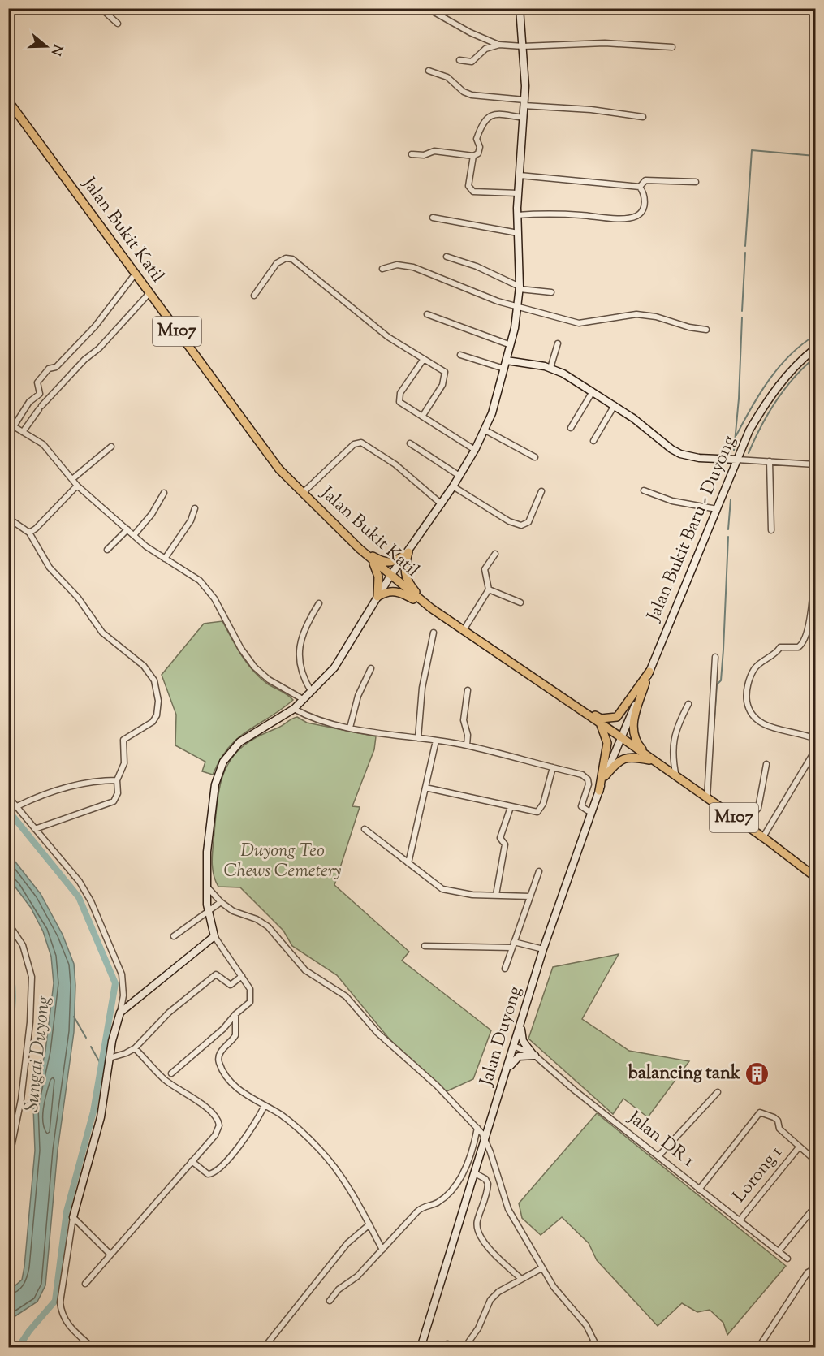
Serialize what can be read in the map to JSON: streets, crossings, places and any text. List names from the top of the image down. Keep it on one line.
{"streets":{"main road":["Jalan Bukit Katil","M107"],"street":["Jalan Bukit Baru - Duyong","Jalan Duyong","Jalan DR 1","Lorong 1"]},"crossings":[["Jalan Bukit Katil","Jalan Bukit Baru - Duyong"],["Jalan Bukit Katil","Jalan Duyong"],["Jalan Bukit Baru - Duyong","Jalan Duyong"],["Jalan Duyong","Jalan DR 1"],["Jalan DR 1","Lorong 1"]],"water":["Sungai Duyong"],"parks":["Duyong Teo Chews Cemetery"],"places":{"building":["balancing tank"]},"north":"right"}
